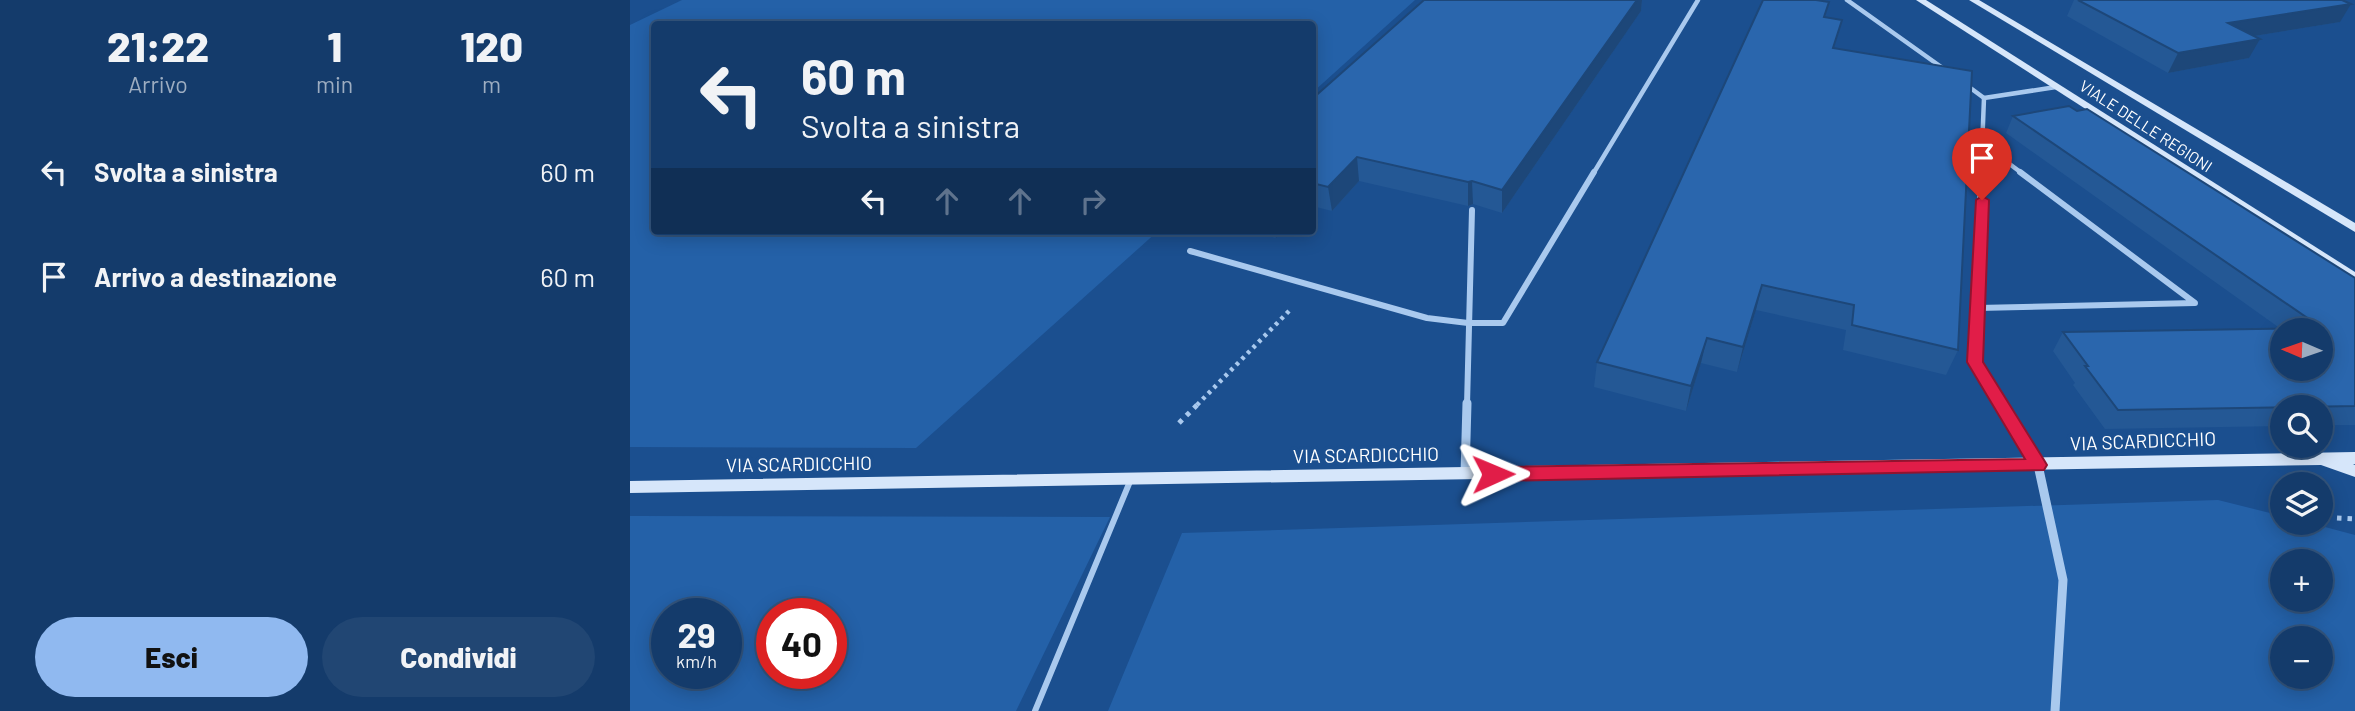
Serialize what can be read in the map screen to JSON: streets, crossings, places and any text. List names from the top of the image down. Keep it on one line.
{"streets":{"street":["VIALE DELLE REGIONI","VIA SCARDICCHIO"]},"north":"left","page":{"eta":["21:22","Arrivo","1","min","120","m"],"turn":["60 m","Svolta a sinistra"],"list":[{"name":"Svolta a sinistra","value":"60 m"},{"name":"Arrivo a destinazione","value":"60 m"}],"map_buttons":["+","−"],"speed":"29 km/h","limit":"40","buttons":["Esci","Condividi"]}}
